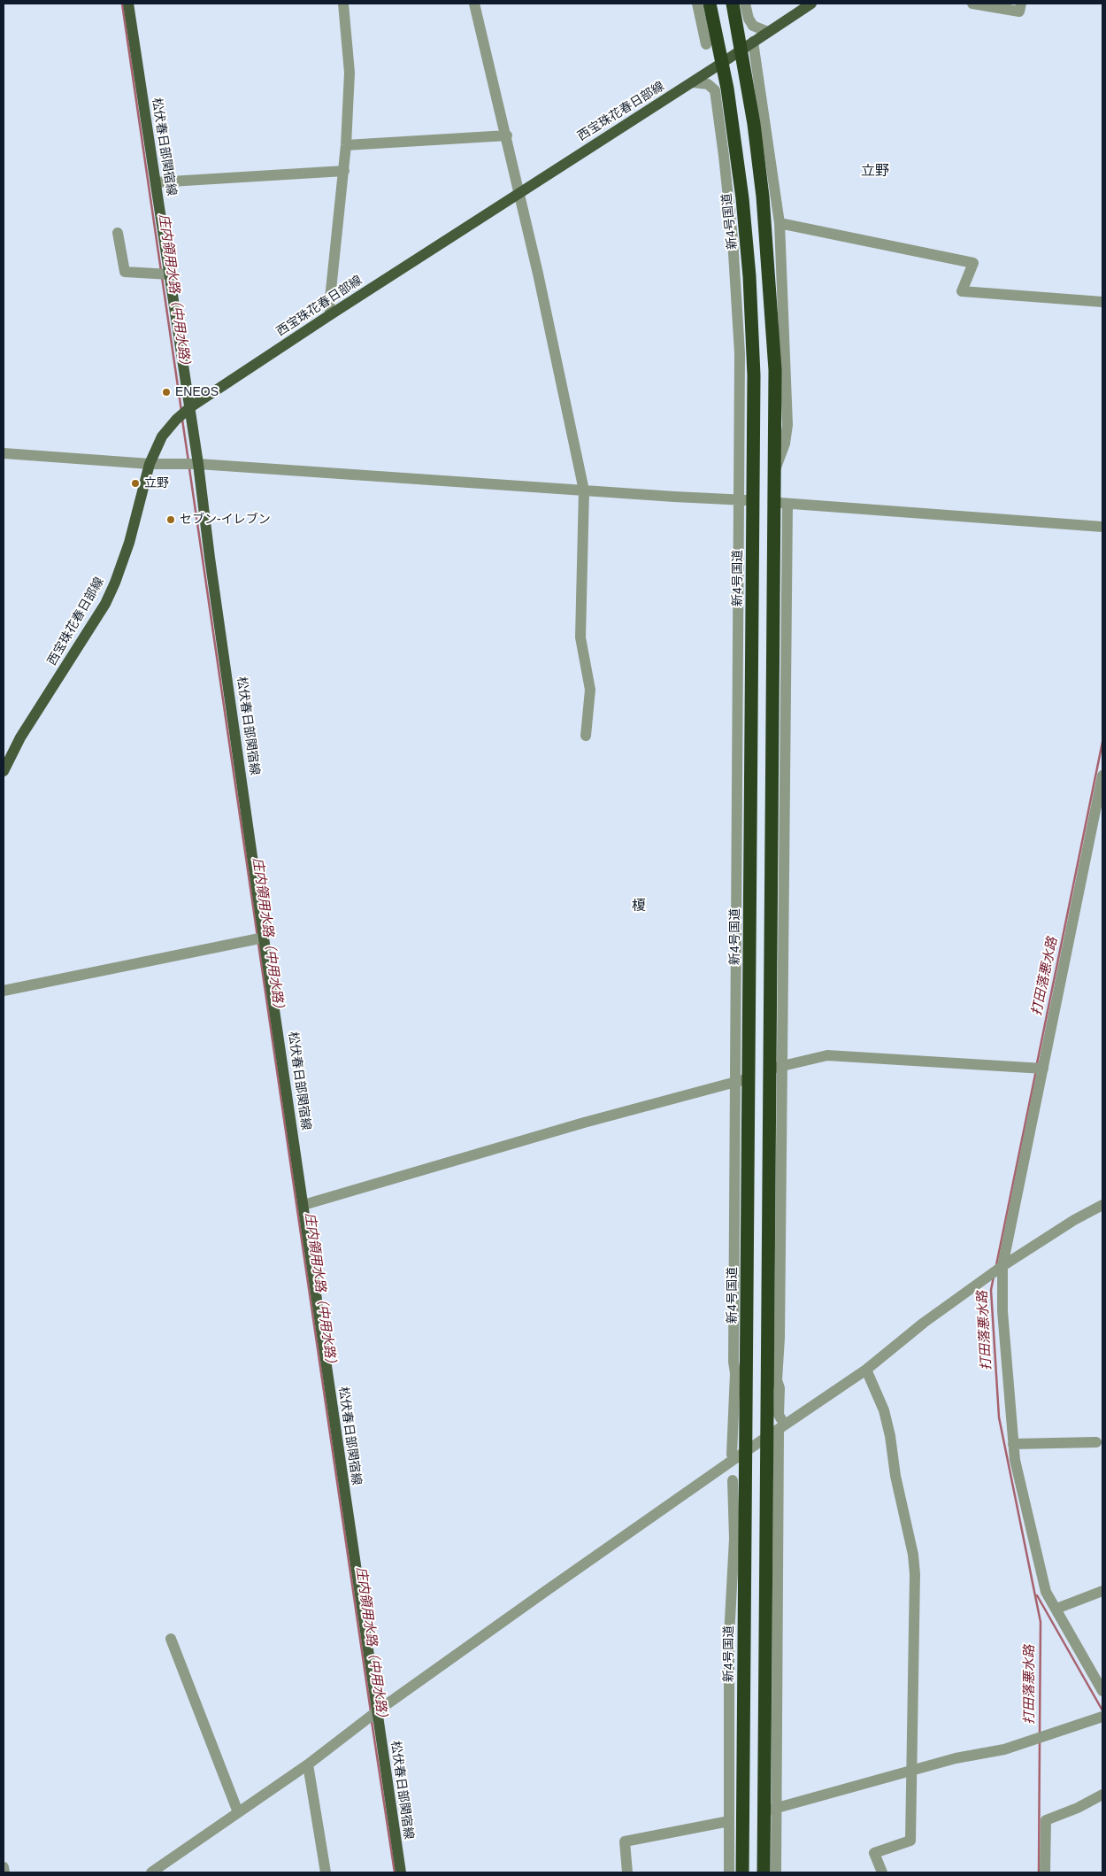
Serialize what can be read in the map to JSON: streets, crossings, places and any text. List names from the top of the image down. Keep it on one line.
{"streets":{"highway":["新4号国道"],"main road":["西宝珠花春日部線","松伏春日部関宿線"]},"crossings":[["西宝珠花春日部線","松伏春日部関宿線"],["西宝珠花春日部線","新4号国道"]],"districts":["立野","榎"],"water":["庄内領用水路（中用水路）","打田落悪水路"],"places":["ENEOS","立野","セブン-イレブン"]}
